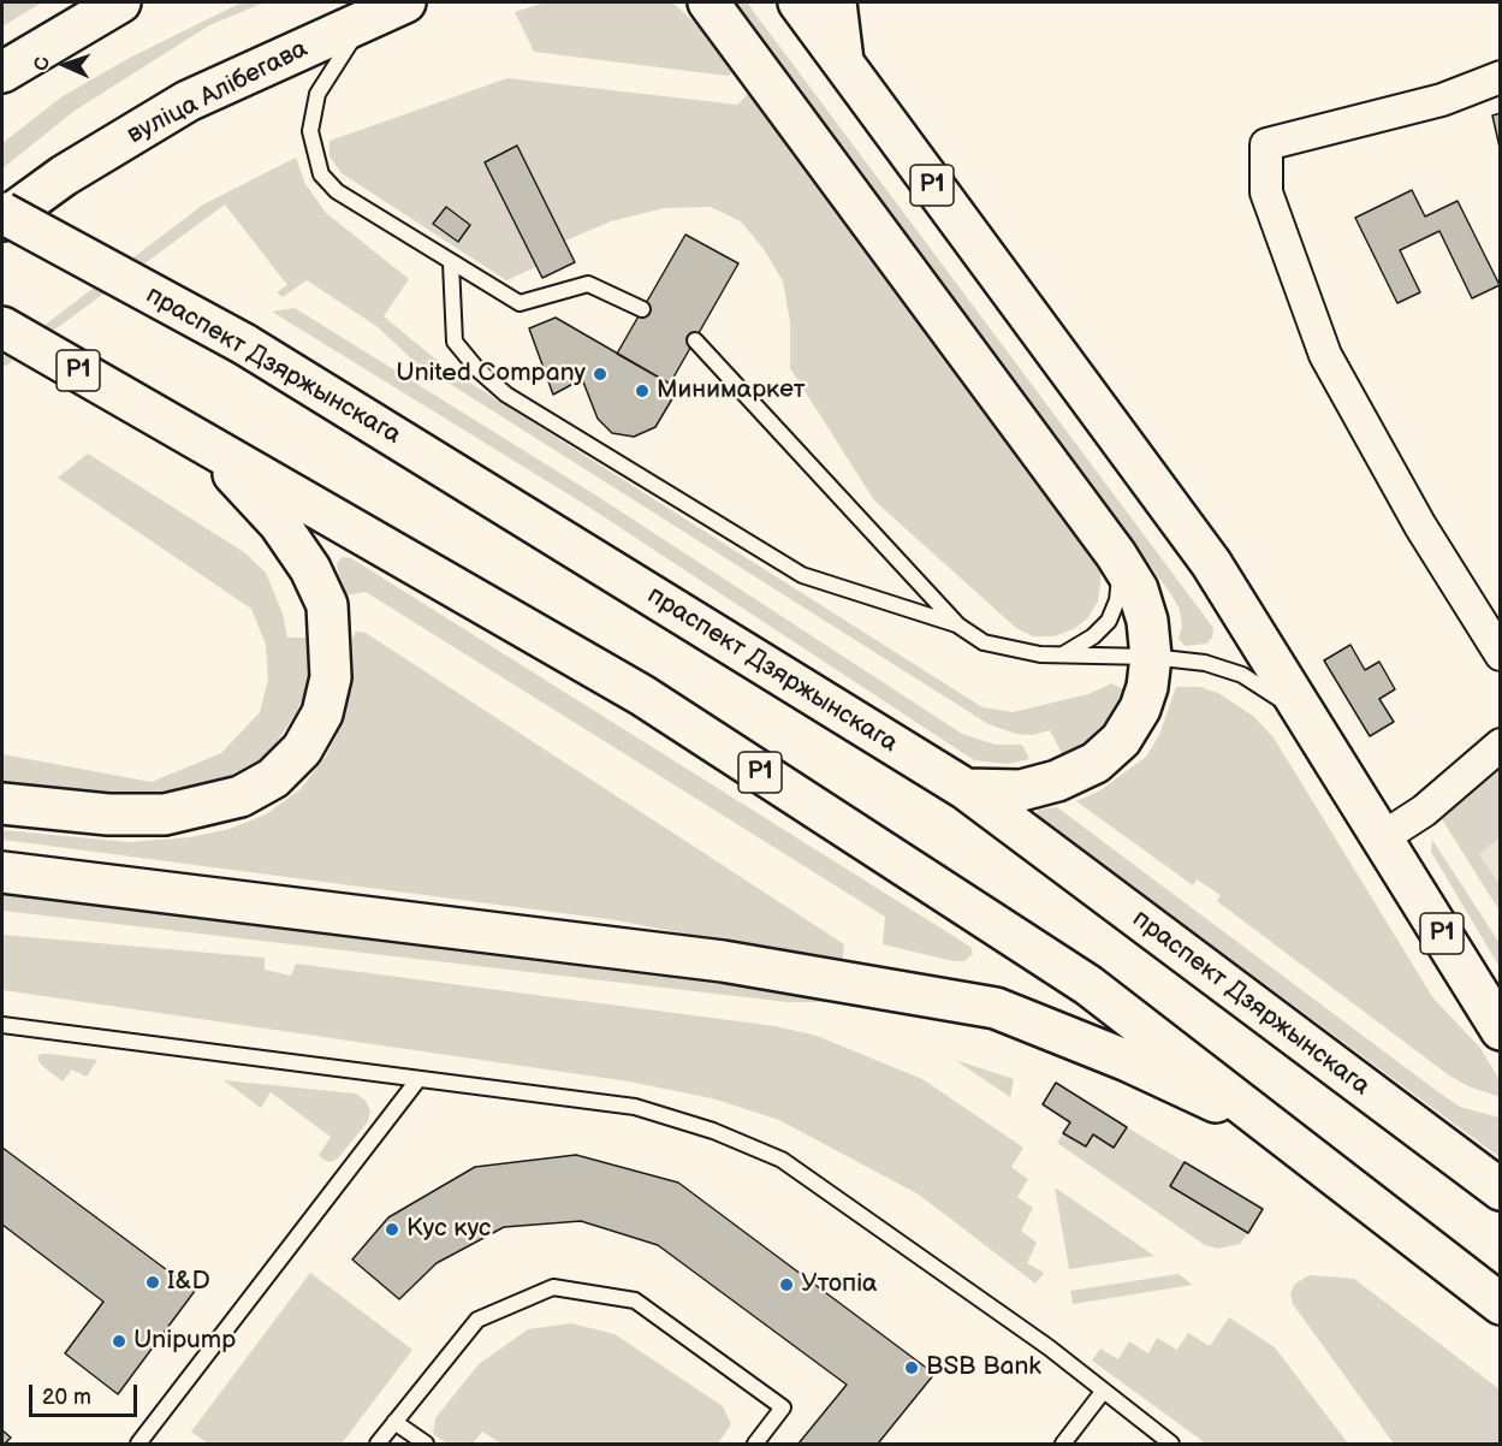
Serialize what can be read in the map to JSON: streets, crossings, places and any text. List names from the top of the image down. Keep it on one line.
{"streets":{"main road":["вуліца Алібегава","Р1","праспект Дзяржынскага"]},"places":["United Company","Минимаркет","Кус кус","I&D","Утопiа","Unipump","BSB Bank"],"scale_bar":"20 m","north":"left"}
